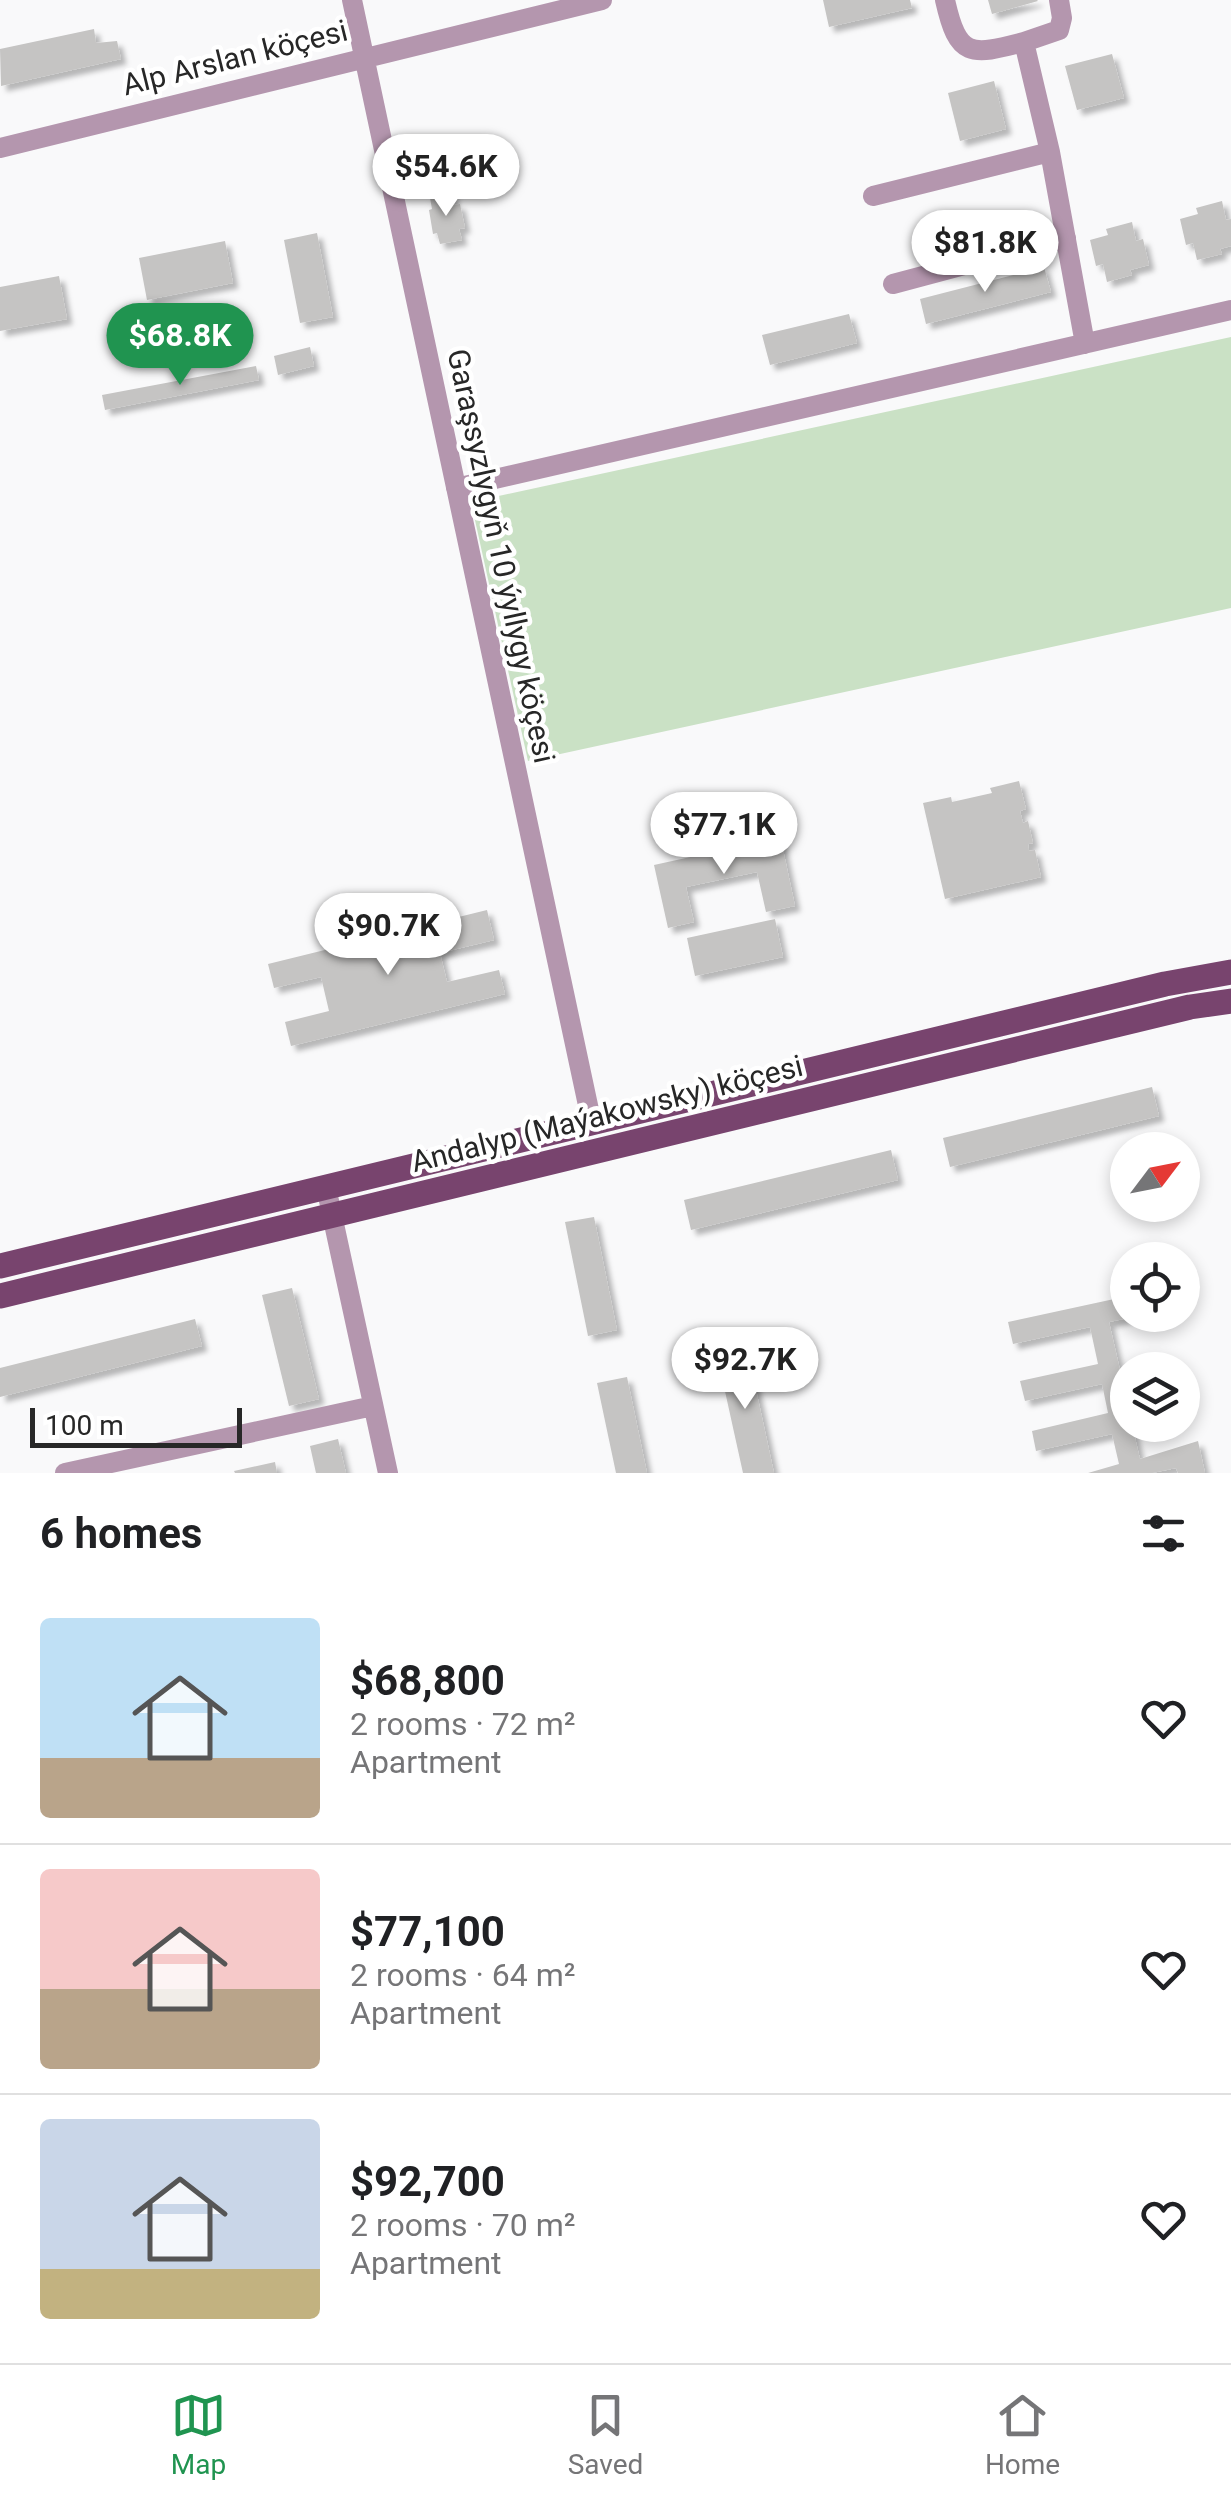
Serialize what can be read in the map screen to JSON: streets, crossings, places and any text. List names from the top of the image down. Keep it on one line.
{"streets":{"main road":["Andalyp (Maýakowsky) köçesi"],"street":["Alp Arslan köçesi","Garaşsyzlygyň 10 ýyllygy köçesi"]},"crossings":[["Alp Arslan köçesi","Garaşsyzlygyň 10 ýyllygy köçesi"],["Garaşsyzlygyň 10 ýyllygy köçesi","Andalyp (Maýakowsky) köçesi"]],"scale_bar":"100 m","north":"top right","page":{"price":["$54.6K","$81.8K","$68.8K","$77.1K","$90.7K","$92.7K"],"scale":"100 m","heading":"6 homes","list":[{"name":"$68,800","note":"2 rooms · 72 m² · Apartment"},{"name":"$77,100","note":"2 rooms · 64 m² · Apartment"},{"name":"$92,700","note":"2 rooms · 70 m² · Apartment"}],"tabs":["Map","Saved","Home"]}}
